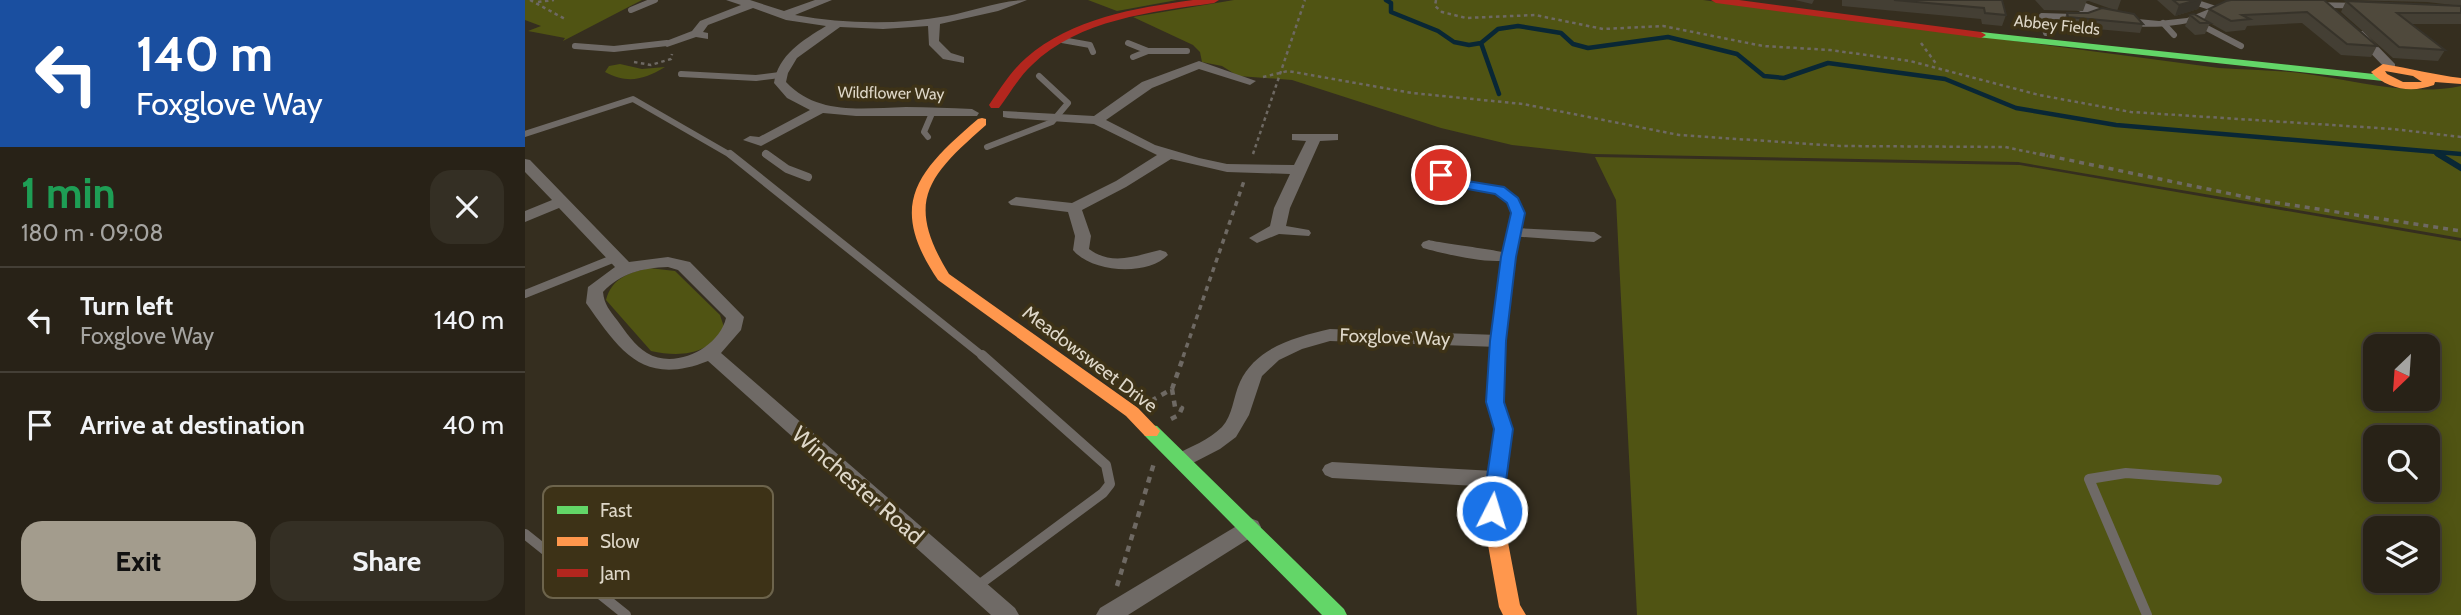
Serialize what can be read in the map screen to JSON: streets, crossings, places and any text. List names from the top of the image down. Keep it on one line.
{"streets":{"street":["Abbey Fields","Wildflower Way","Foxglove Way","Meadowsweet Drive","Winchester Road"]},"crossings":[["Wildflower Way","Meadowsweet Drive"],["Foxglove Way","Meadowsweet Drive"]],"legend":["Fast","Slow","Jam"],"north":"bottom left","page":{"turn":["140 m","Foxglove Way"],"heading":["1 min","180 m · 09:08"],"list":[{"name":"Turn left","note":"Foxglove Way","value":"140 m"},{"name":"Arrive at destination","value":"40 m"}],"buttons":["Exit","Share"]}}
